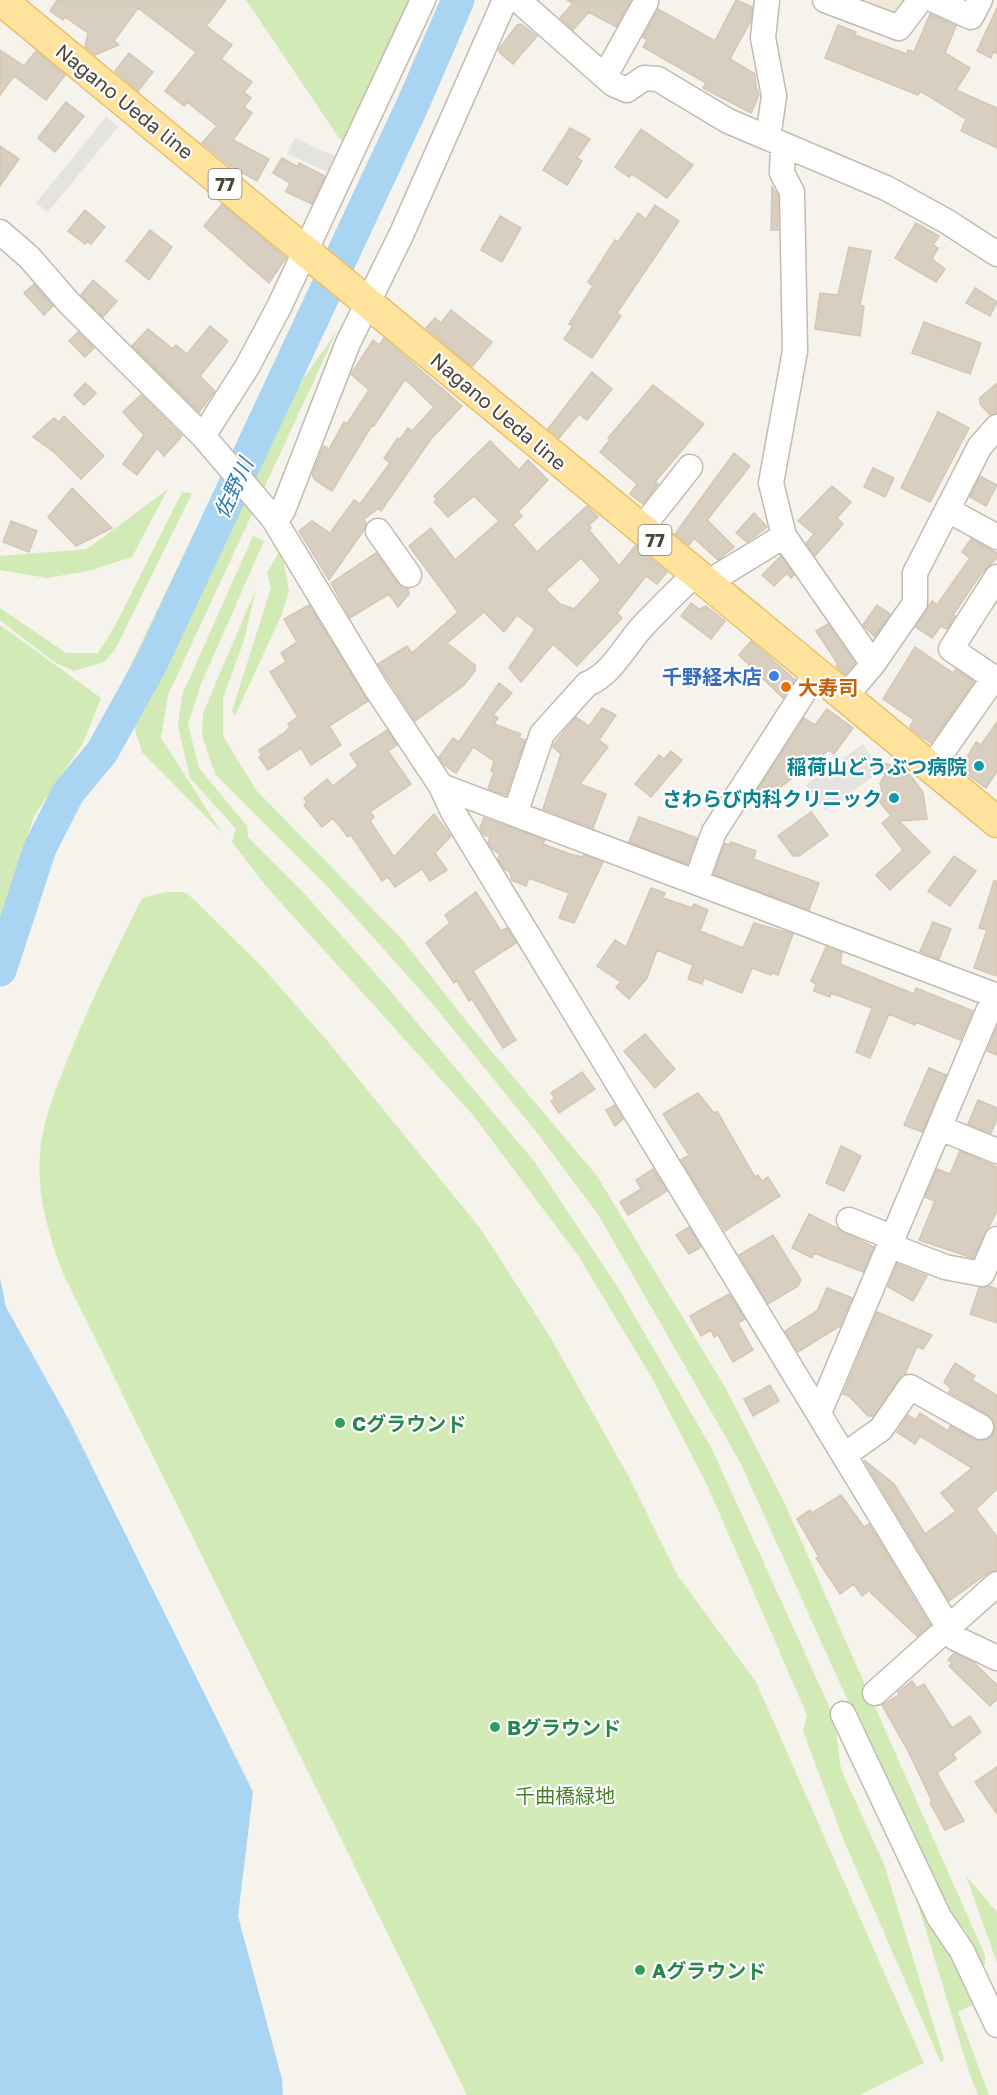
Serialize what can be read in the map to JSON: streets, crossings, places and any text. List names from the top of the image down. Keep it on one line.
{"streets":{"main road":["Nagano Ueda line","77"]},"water":["佐野川"],"parks":["千曲橋緑地"],"places":["千野経木店","大寿司","稲荷山どうぶつ病院","さわらび内科クリニック","Cグラウンド","Bグラウンド","Aグラウンド"]}
